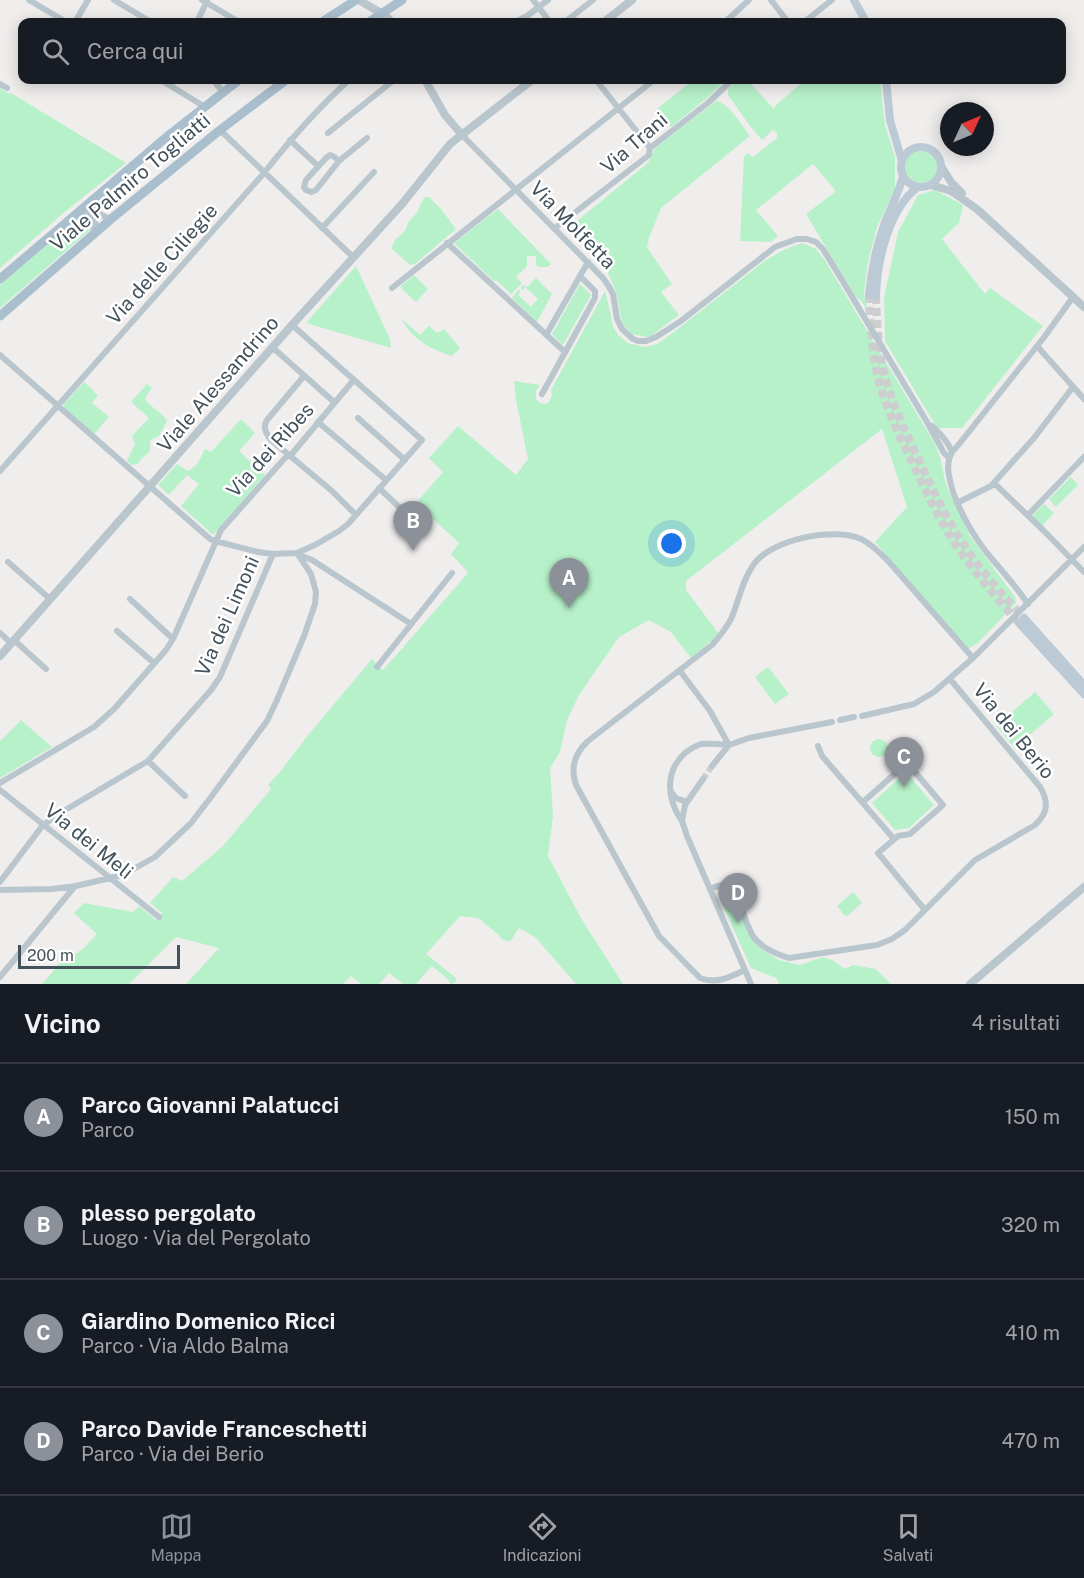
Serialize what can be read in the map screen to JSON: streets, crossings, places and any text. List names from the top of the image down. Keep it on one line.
{"streets":{"main road":["Viale Palmiro Togliatti"],"street":["Via Trani","Via Molfetta","Via delle Ciliegie","Viale Alessandrino","Via dei Ribes","Via dei Limoni","Via dei Berio","Via dei Meli"]},"crossings":[["Via Trani","Via Molfetta"],["Via Molfetta","Viale Alessandrino"],["Via dei Limoni","Via dei Meli"]],"scale_bar":"200 m","north":"top right","page":{"search":"Cerca qui","pins":["B","A","C","D"],"scale":"200 m","heading":["Vicino","4 risultati"],"list":[{"mark":"A","name":"Parco Giovanni Palatucci","note":"Parco","value":"150 m"},{"mark":"B","name":"plesso pergolato","note":"Luogo · Via del Pergolato","value":"320 m"},{"mark":"C","name":"Giardino Domenico Ricci","note":"Parco · Via Aldo Balma","value":"410 m"},{"mark":"D","name":"Parco Davide Franceschetti","note":"Parco · Via dei Berio","value":"470 m"}],"nav":["Mappa","Indicazioni","Salvati"]}}
